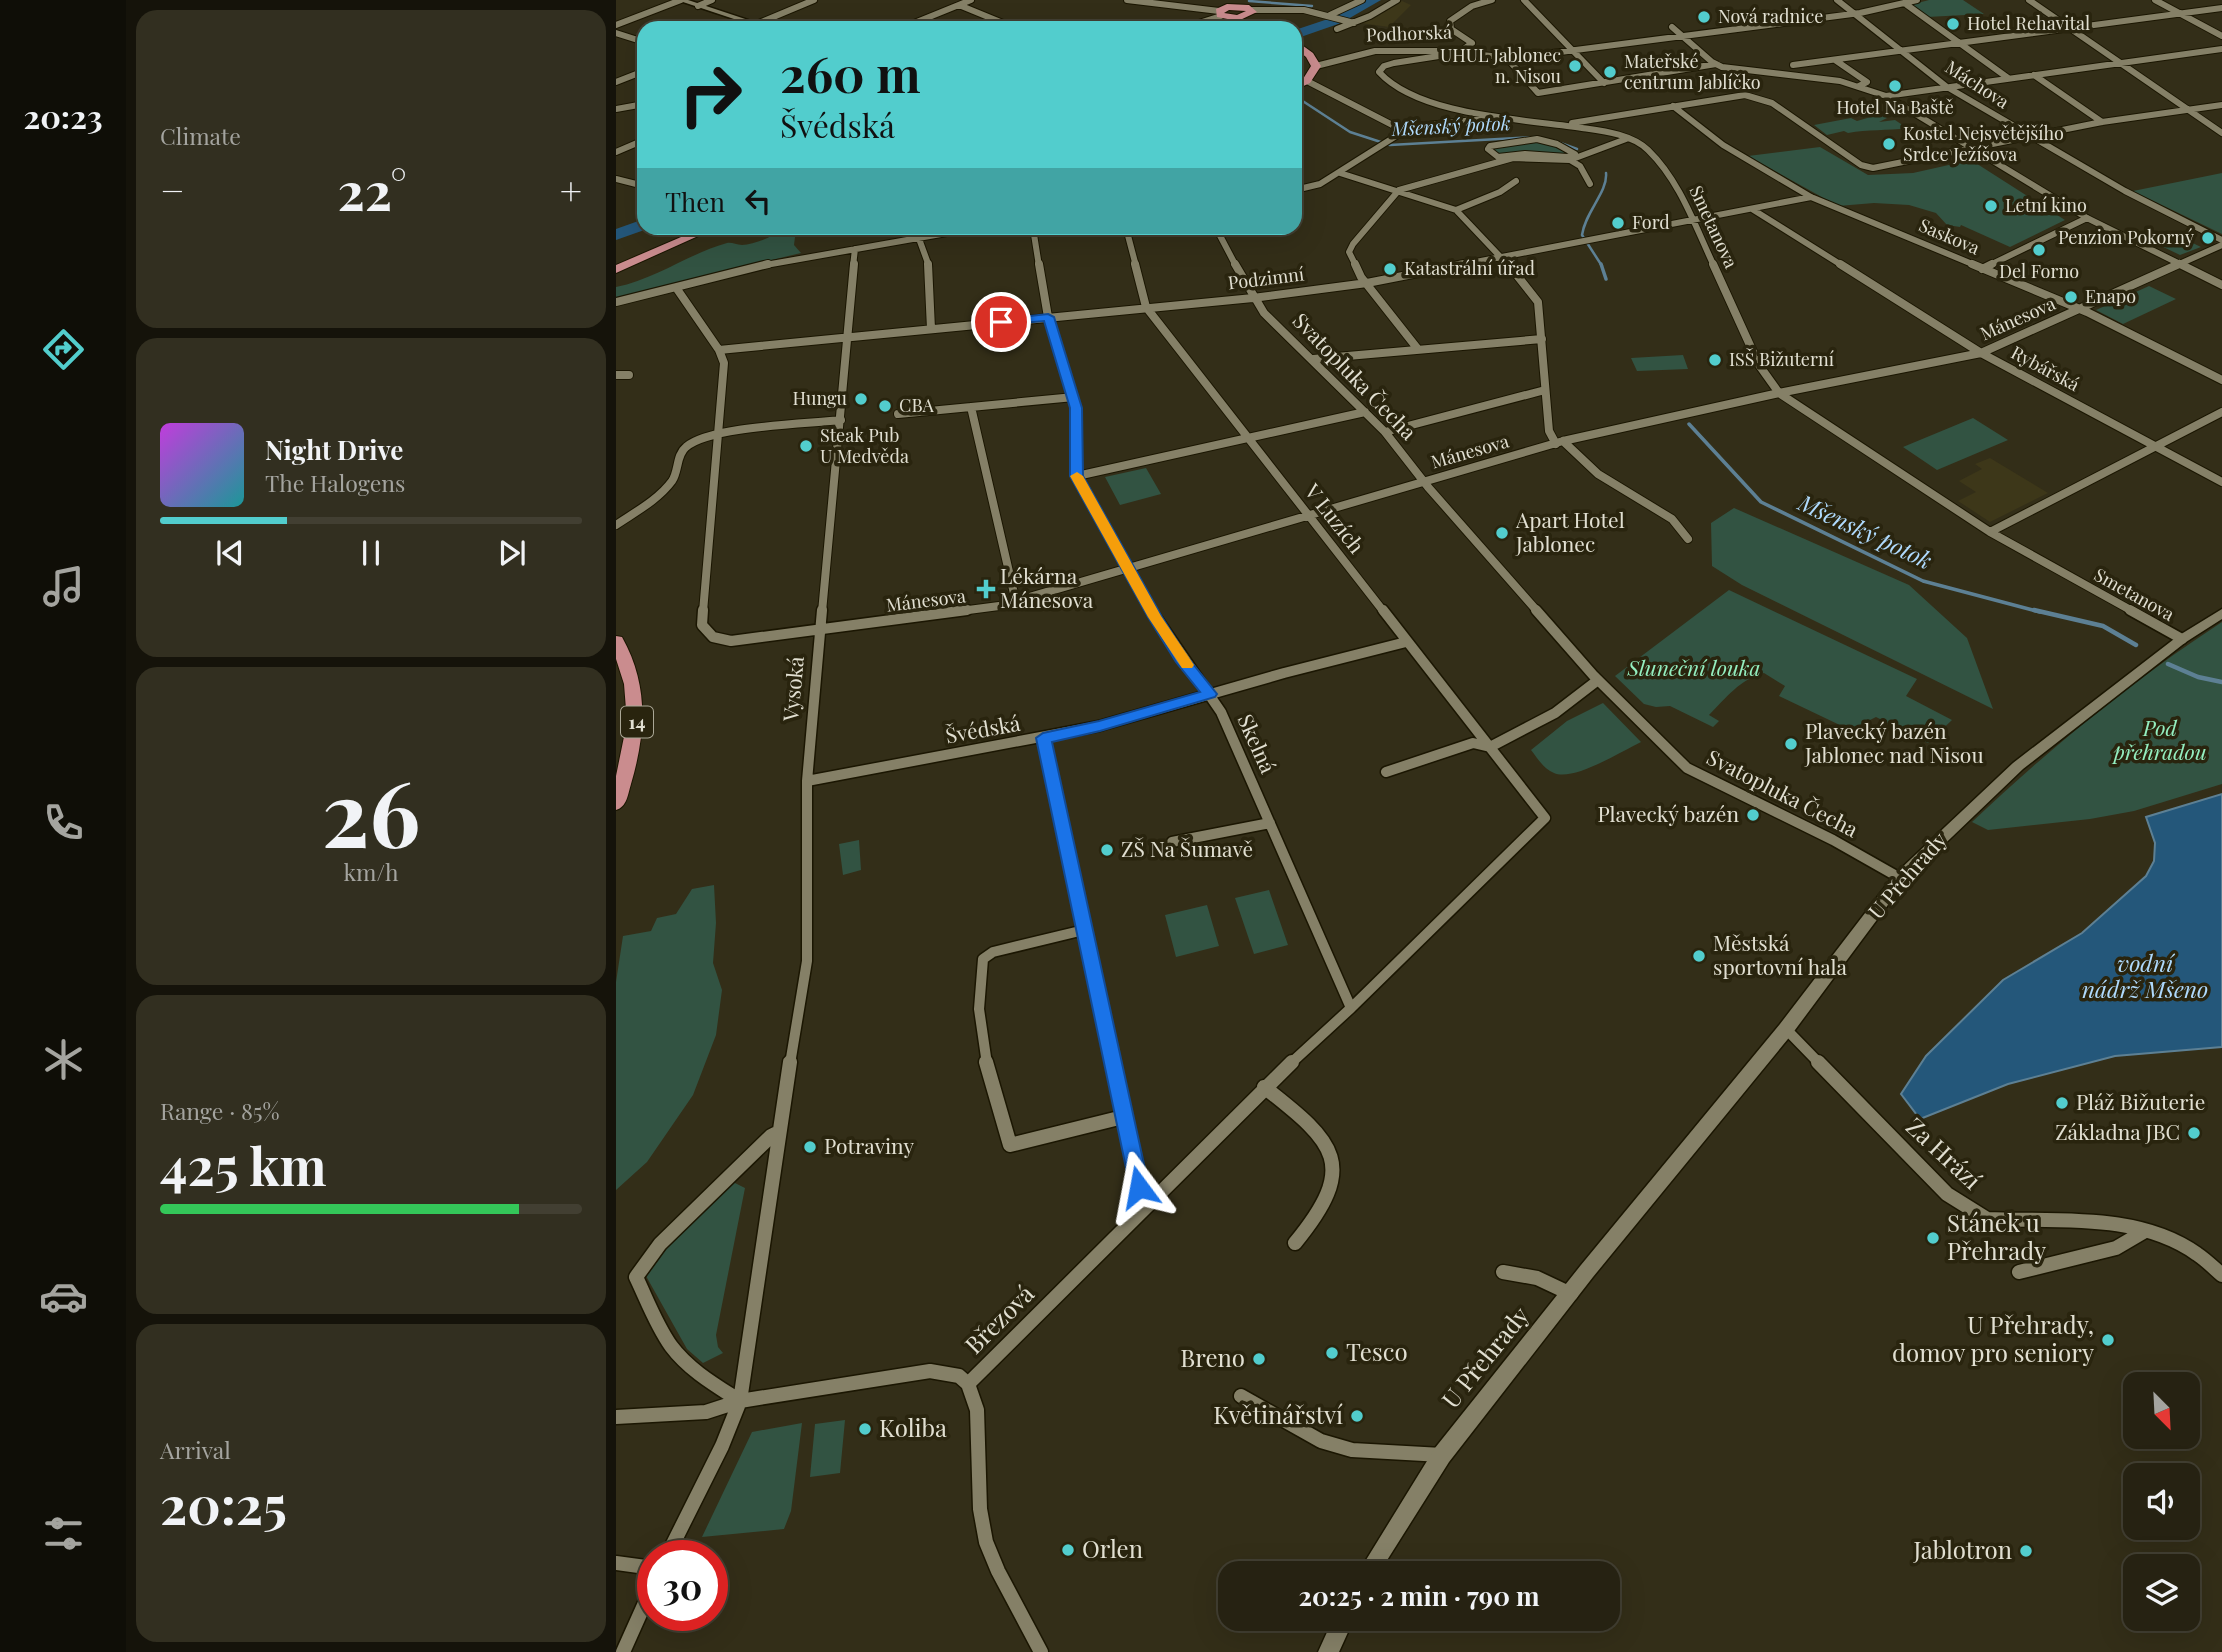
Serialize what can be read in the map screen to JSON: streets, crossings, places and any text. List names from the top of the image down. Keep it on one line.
{"streets":{"main road":["14"],"street":["Podhorská","Máchova","Smetanova","Saskova","Podzimní","Mánesova","Rybářská","Svatopluka Čecha","V Luzích","Vysoká","Švédská","Skelná","U Přehrady","Za Hrází","Březová"]},"crossings":[["Podhorská","Smetanova"],["Máchova","Smetanova"],["Máchova","Mánesova"],["Smetanova","Podzimní"],["Smetanova","Mánesova"],["Smetanova","U Přehrady"],["Saskova","Podzimní"],["Saskova","Mánesova"],["Podzimní","Rybářská"],["Podzimní","Svatopluka Čecha"],["Podzimní","V Luzích"],["Podzimní","Vysoká"],["Podzimní","Skelná"],["Mánesova","Rybářská"],["Mánesova","Svatopluka Čecha"],["Mánesova","V Luzích"],["Mánesova","Vysoká"],["Mánesova","Skelná"],["Svatopluka Čecha","U Přehrady"],["V Luzích","Švédská"],["V Luzích","Březová"],["Vysoká","Švédská"],["Švédská","Skelná"],["Skelná","Březová"],["U Přehrady","Za Hrází"]],"water":["Mšenský potok","vodní nádrž Mšeno"],"parks":["Sluneční louka","Pod přehradou"],"places":{"other":["Nová radnice","Hotel Rehavital","UHUL Jablonec n. Nisou","Mateřské centrum Jablíčko","Hotel Na Baště","Kostel Nejsvětějšího Srdce Ježíšova","Letní kino","Ford","Penzion Pokorný","Del Forno","Katastrální úřad","Enapo","ISŠ Bižuterní","Hungu","CBA","Steak Pub U Medvěda","Apart Hotel Jablonec","Plavecký bazén Jablonec nad Nisou","Plavecký bazén","ZŠ Na Šumavě","Městská sportovní hala","Pláž Bižuterie","Základna JBC","Potraviny","Stánek u Přehrady","U Přehrady, domov pro seniory","Tesco","Breno","Květinářství","Koliba","Orlen","Jablotron"],"health":["Lékárna Mánesova"]},"north":"bottom right","page":{"tabs":"20:23","tile":["Climate",["26","km/h"],["Range · 85%","425 km"],["Arrival","20:25"]],"turn":["260 m","Švédská"],"heat":["−","22°","+"],"then":"Then","song":["Night Drive","The Halogens"],"limit":"30","trip":"20:25 · 2 min · 790 m"}}
